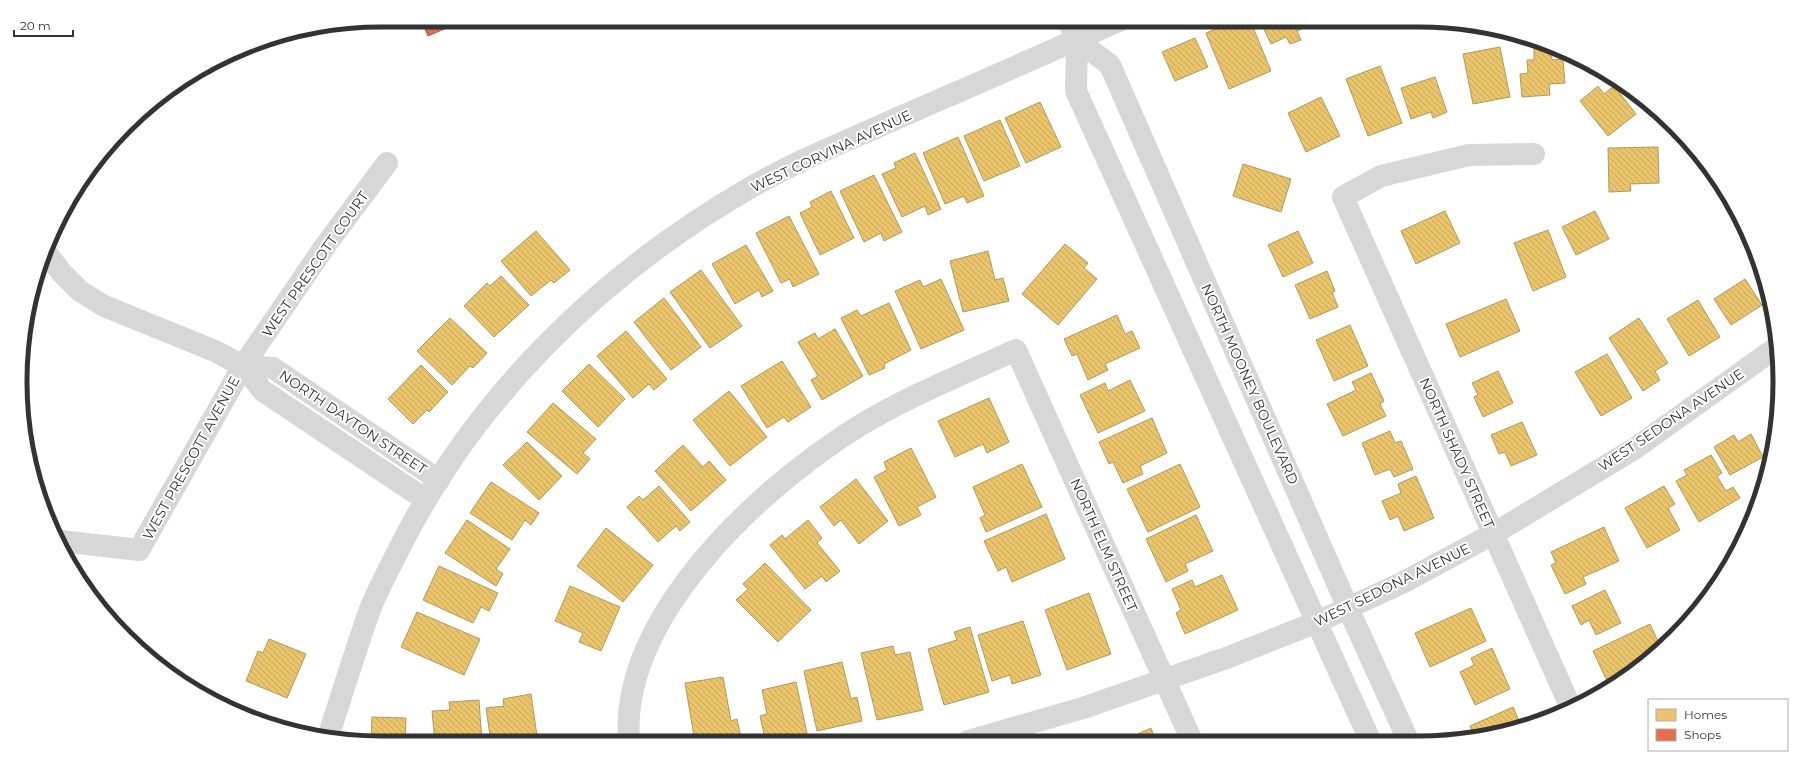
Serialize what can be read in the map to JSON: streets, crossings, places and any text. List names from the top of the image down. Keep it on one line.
{"streets":{"street":["WEST CORVINA AVENUE","WEST PRESCOTT COURT","NORTH MOONEY BOULEVARD","WEST SEDONA AVENUE","NORTH DAYTON STREET","NORTH SHADY STREET","WEST PRESCOTT AVENUE","NORTH ELM STREET"]},"crossings":[["WEST CORVINA AVENUE","NORTH MOONEY BOULEVARD"],["WEST CORVINA AVENUE","NORTH DAYTON STREET"],["WEST PRESCOTT COURT","NORTH DAYTON STREET"],["WEST PRESCOTT COURT","WEST PRESCOTT AVENUE"],["NORTH MOONEY BOULEVARD","WEST SEDONA AVENUE"],["WEST SEDONA AVENUE","NORTH SHADY STREET"],["WEST SEDONA AVENUE","NORTH ELM STREET"],["NORTH DAYTON STREET","WEST PRESCOTT AVENUE"]],"legend":["Homes","Shops"],"scale_bar":"20 m"}
